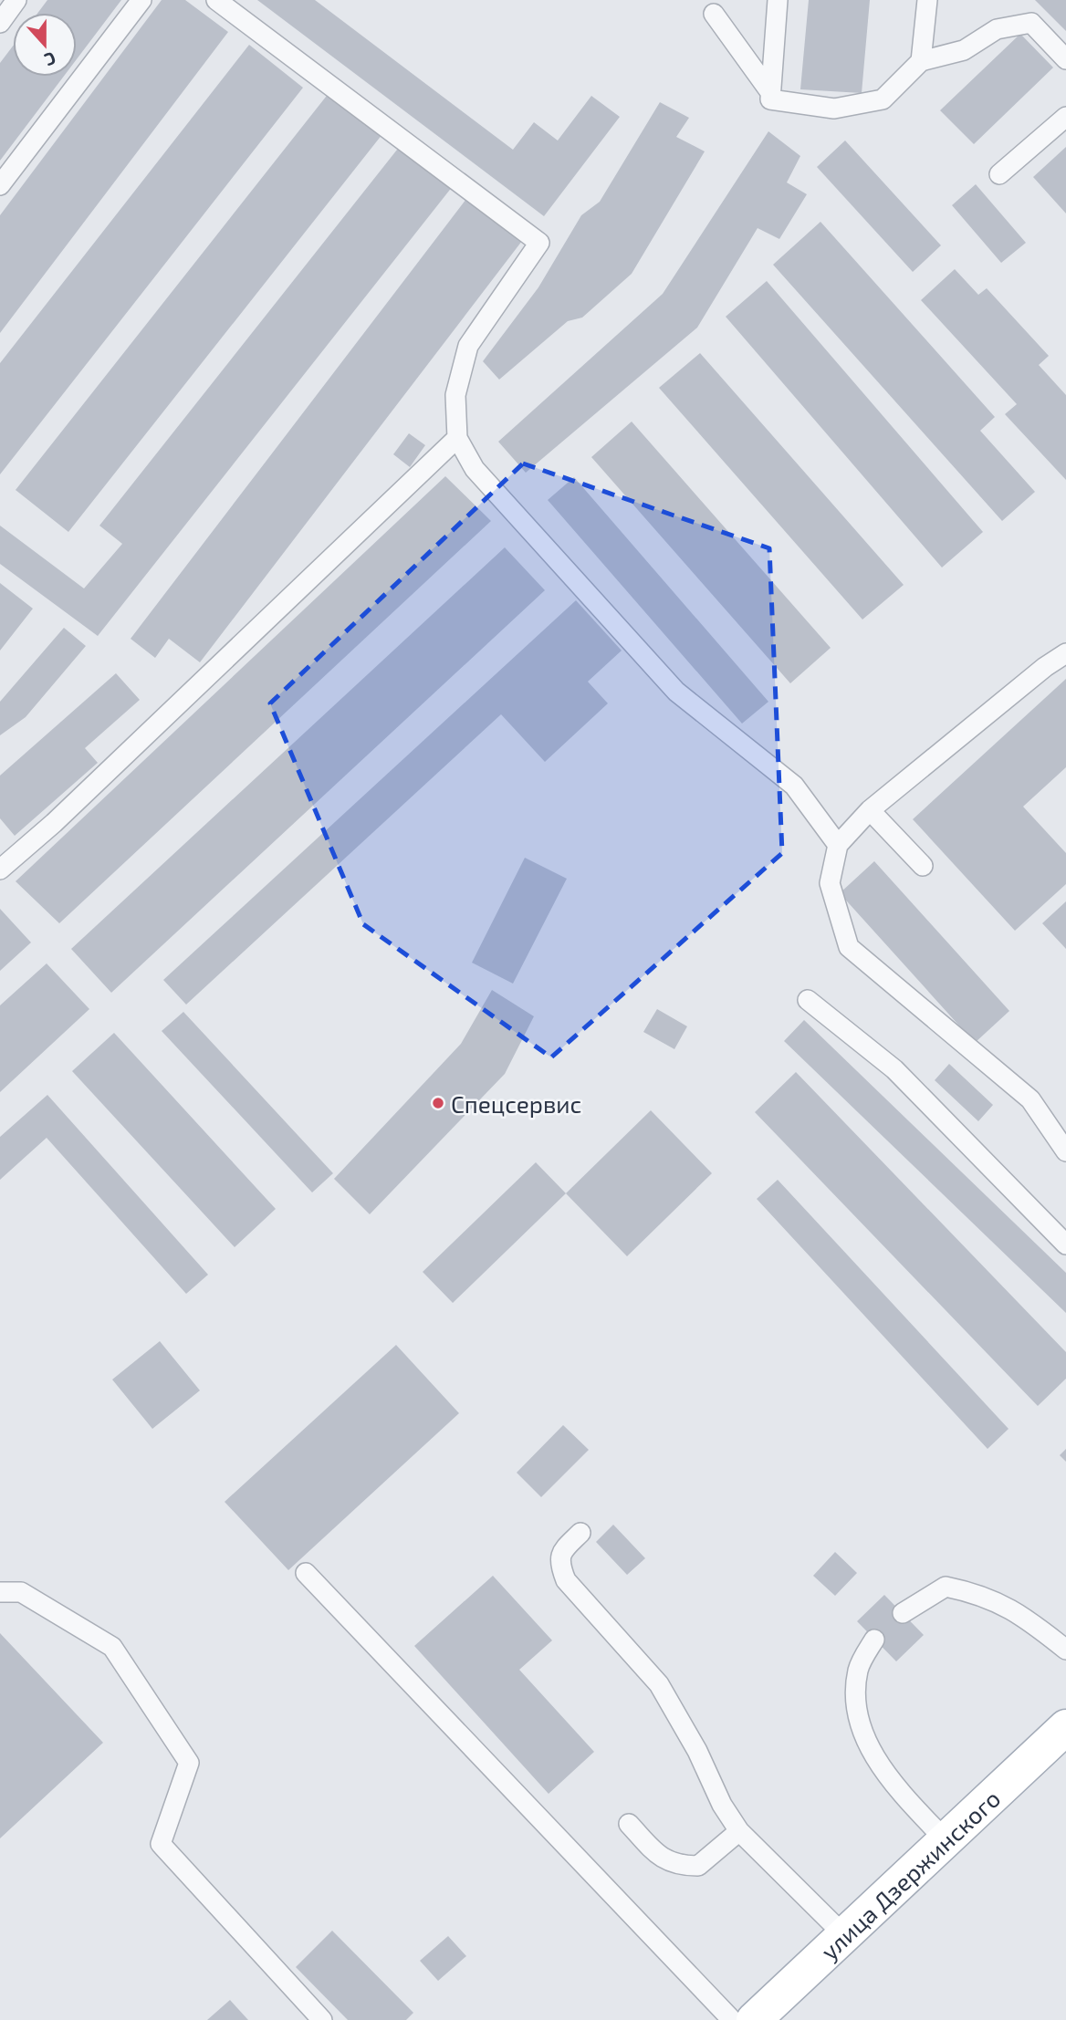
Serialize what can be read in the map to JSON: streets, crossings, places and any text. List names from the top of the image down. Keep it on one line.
{"streets":{"main road":["улица Дзержинского"]},"places":["Спецсервис"],"north":"bottom"}
